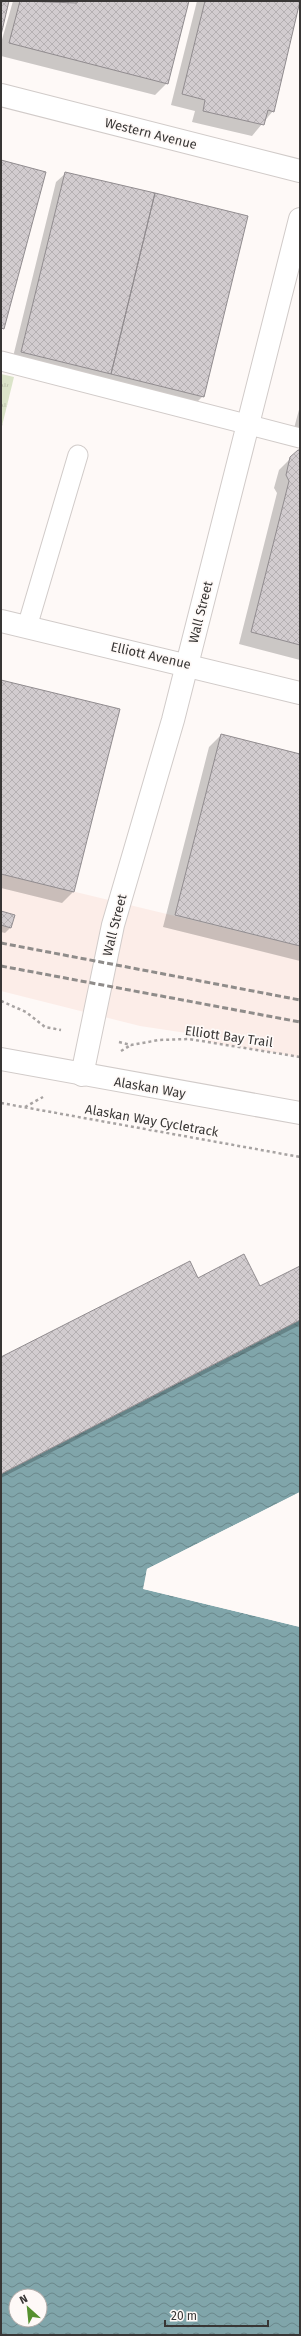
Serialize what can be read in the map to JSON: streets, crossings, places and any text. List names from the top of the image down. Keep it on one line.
{"streets":{"main road":["Western Avenue","Wall Street","Elliott Avenue","Alaskan Way"],"path":["Elliott Bay Trail","Alaskan Way Cycletrack"]},"crossings":[["Wall Street","Elliott Avenue"],["Wall Street","Alaskan Way"]],"scale_bar":"20 m","north":"top left"}
